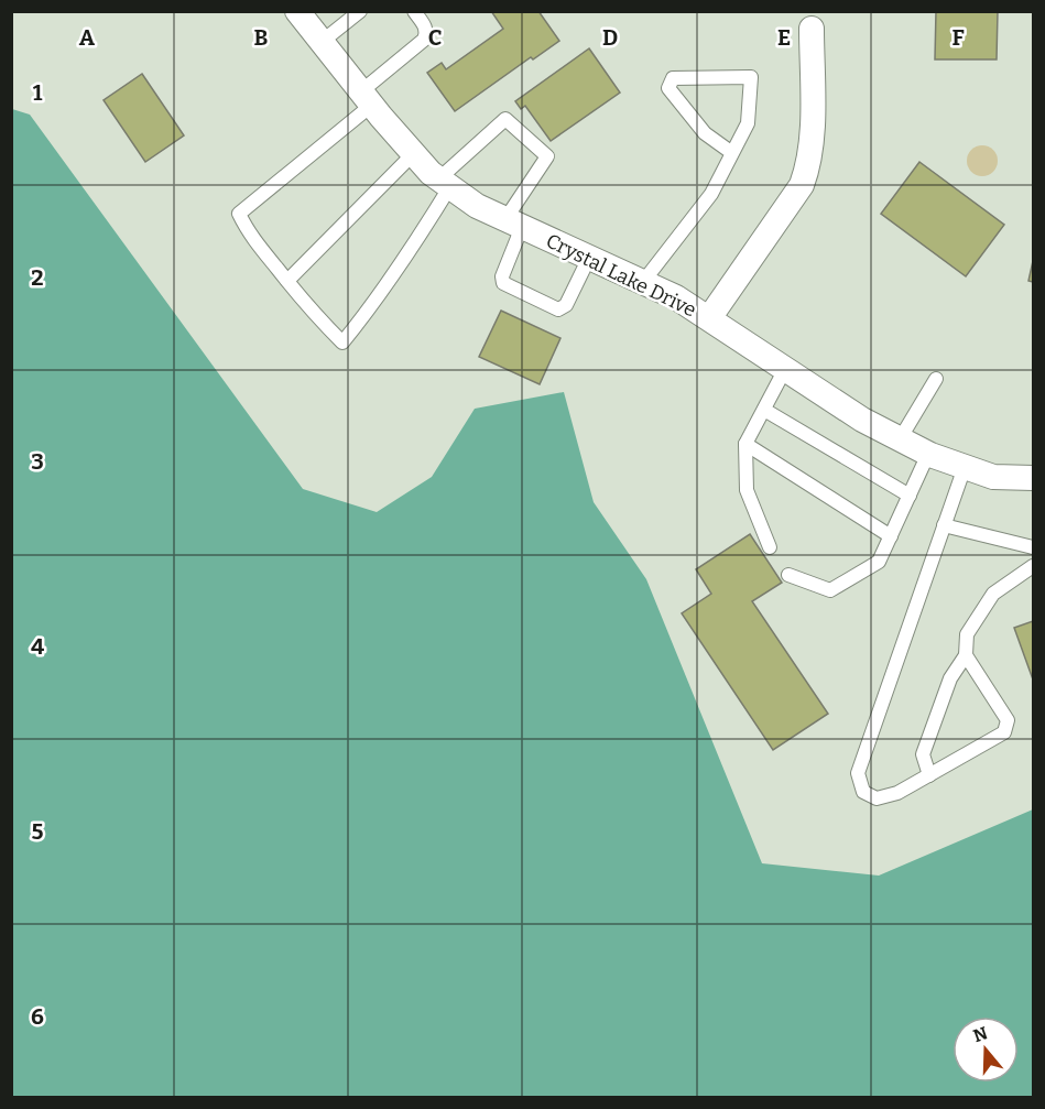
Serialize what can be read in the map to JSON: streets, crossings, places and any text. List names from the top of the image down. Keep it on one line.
{"streets":{"street":["Crystal Lake Drive"]},"north":"top","grid":{"columns":["A","B","C","D","E","F"],"rows":["1","2","3","4","5","6"]}}
